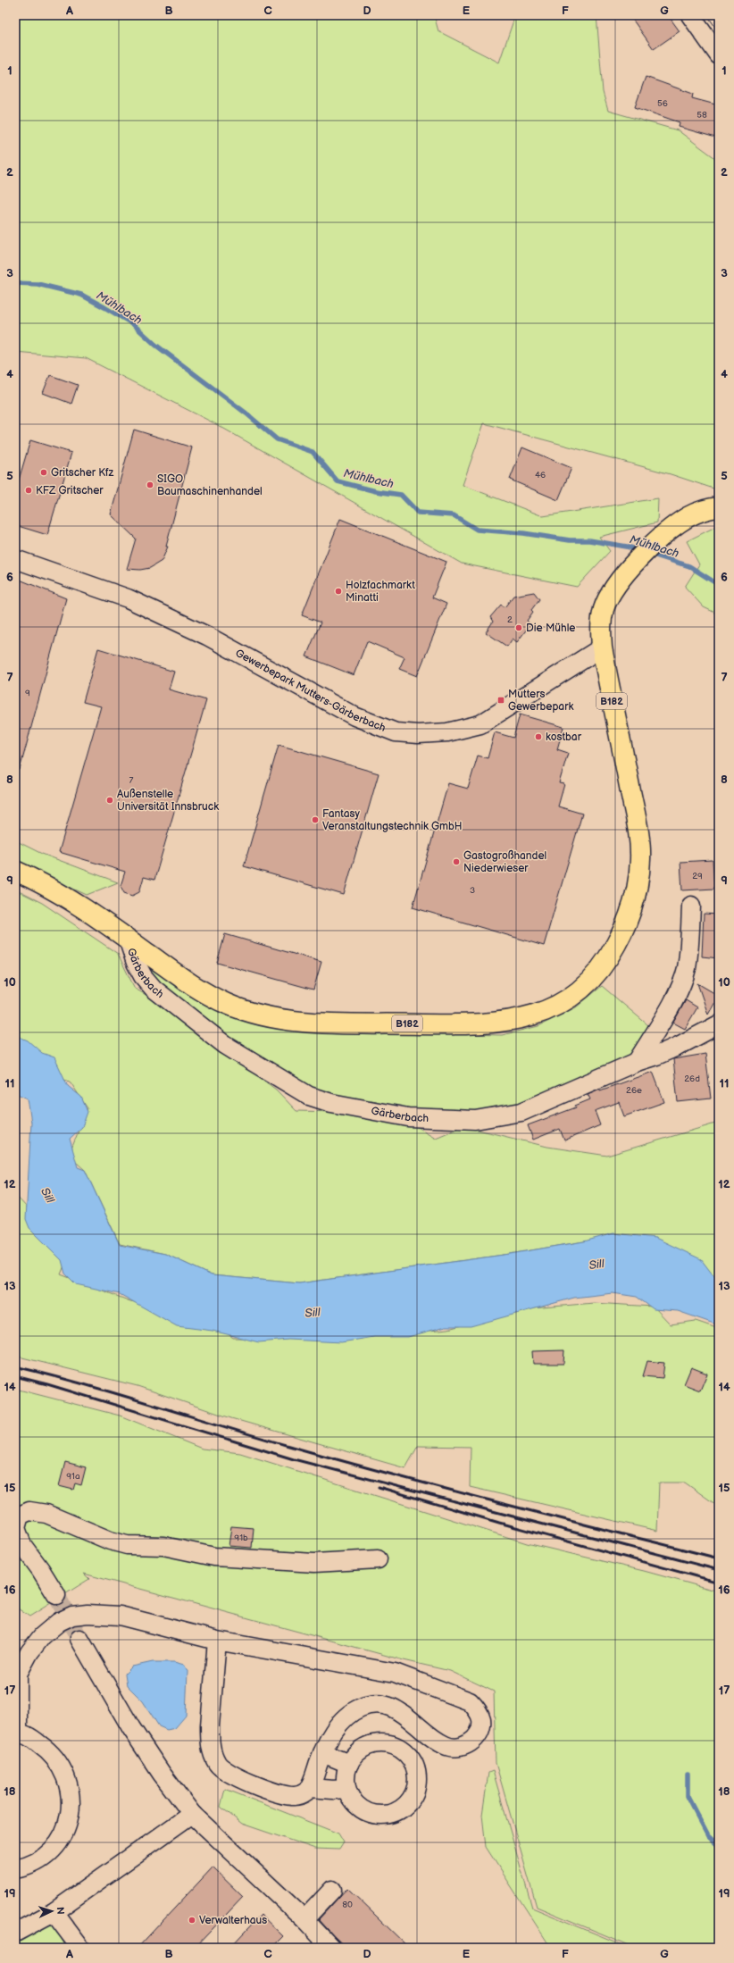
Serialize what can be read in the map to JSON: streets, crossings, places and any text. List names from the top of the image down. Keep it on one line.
{"streets":{"main road":["B182"],"street":["Gewerbepark Mutters-Gärberbach","Gärberbach"]},"crossings":[["Gewerbepark Mutters-Gärberbach","B182"],["B182","Gärberbach"]],"water":["Mühlbach","Sill"],"places":{"other":["Gritscher Kfz","SIGO Baumaschinenhandel","KFZ Gritscher","Holzfachmarkt Minatti","Die Mühle","kostbar","Außenstelle Universität Innsbruck","Fantasy Veranstaltungstechnik GmbH","Gastogroßhandel Niederwieser","Verwalterhaus"],"transit":["Mutters Gewerbepark"]},"house_numbers":["56","58","46","2","9","7","29","3","26d","26e","91a","91b","80"],"north":"right","grid":{"columns":["A","B","C","D","E","F","G"],"rows":["1","2","3","4","5","6","7","8","9","10","11","12","13","14","15","16","17","18","19"]}}
